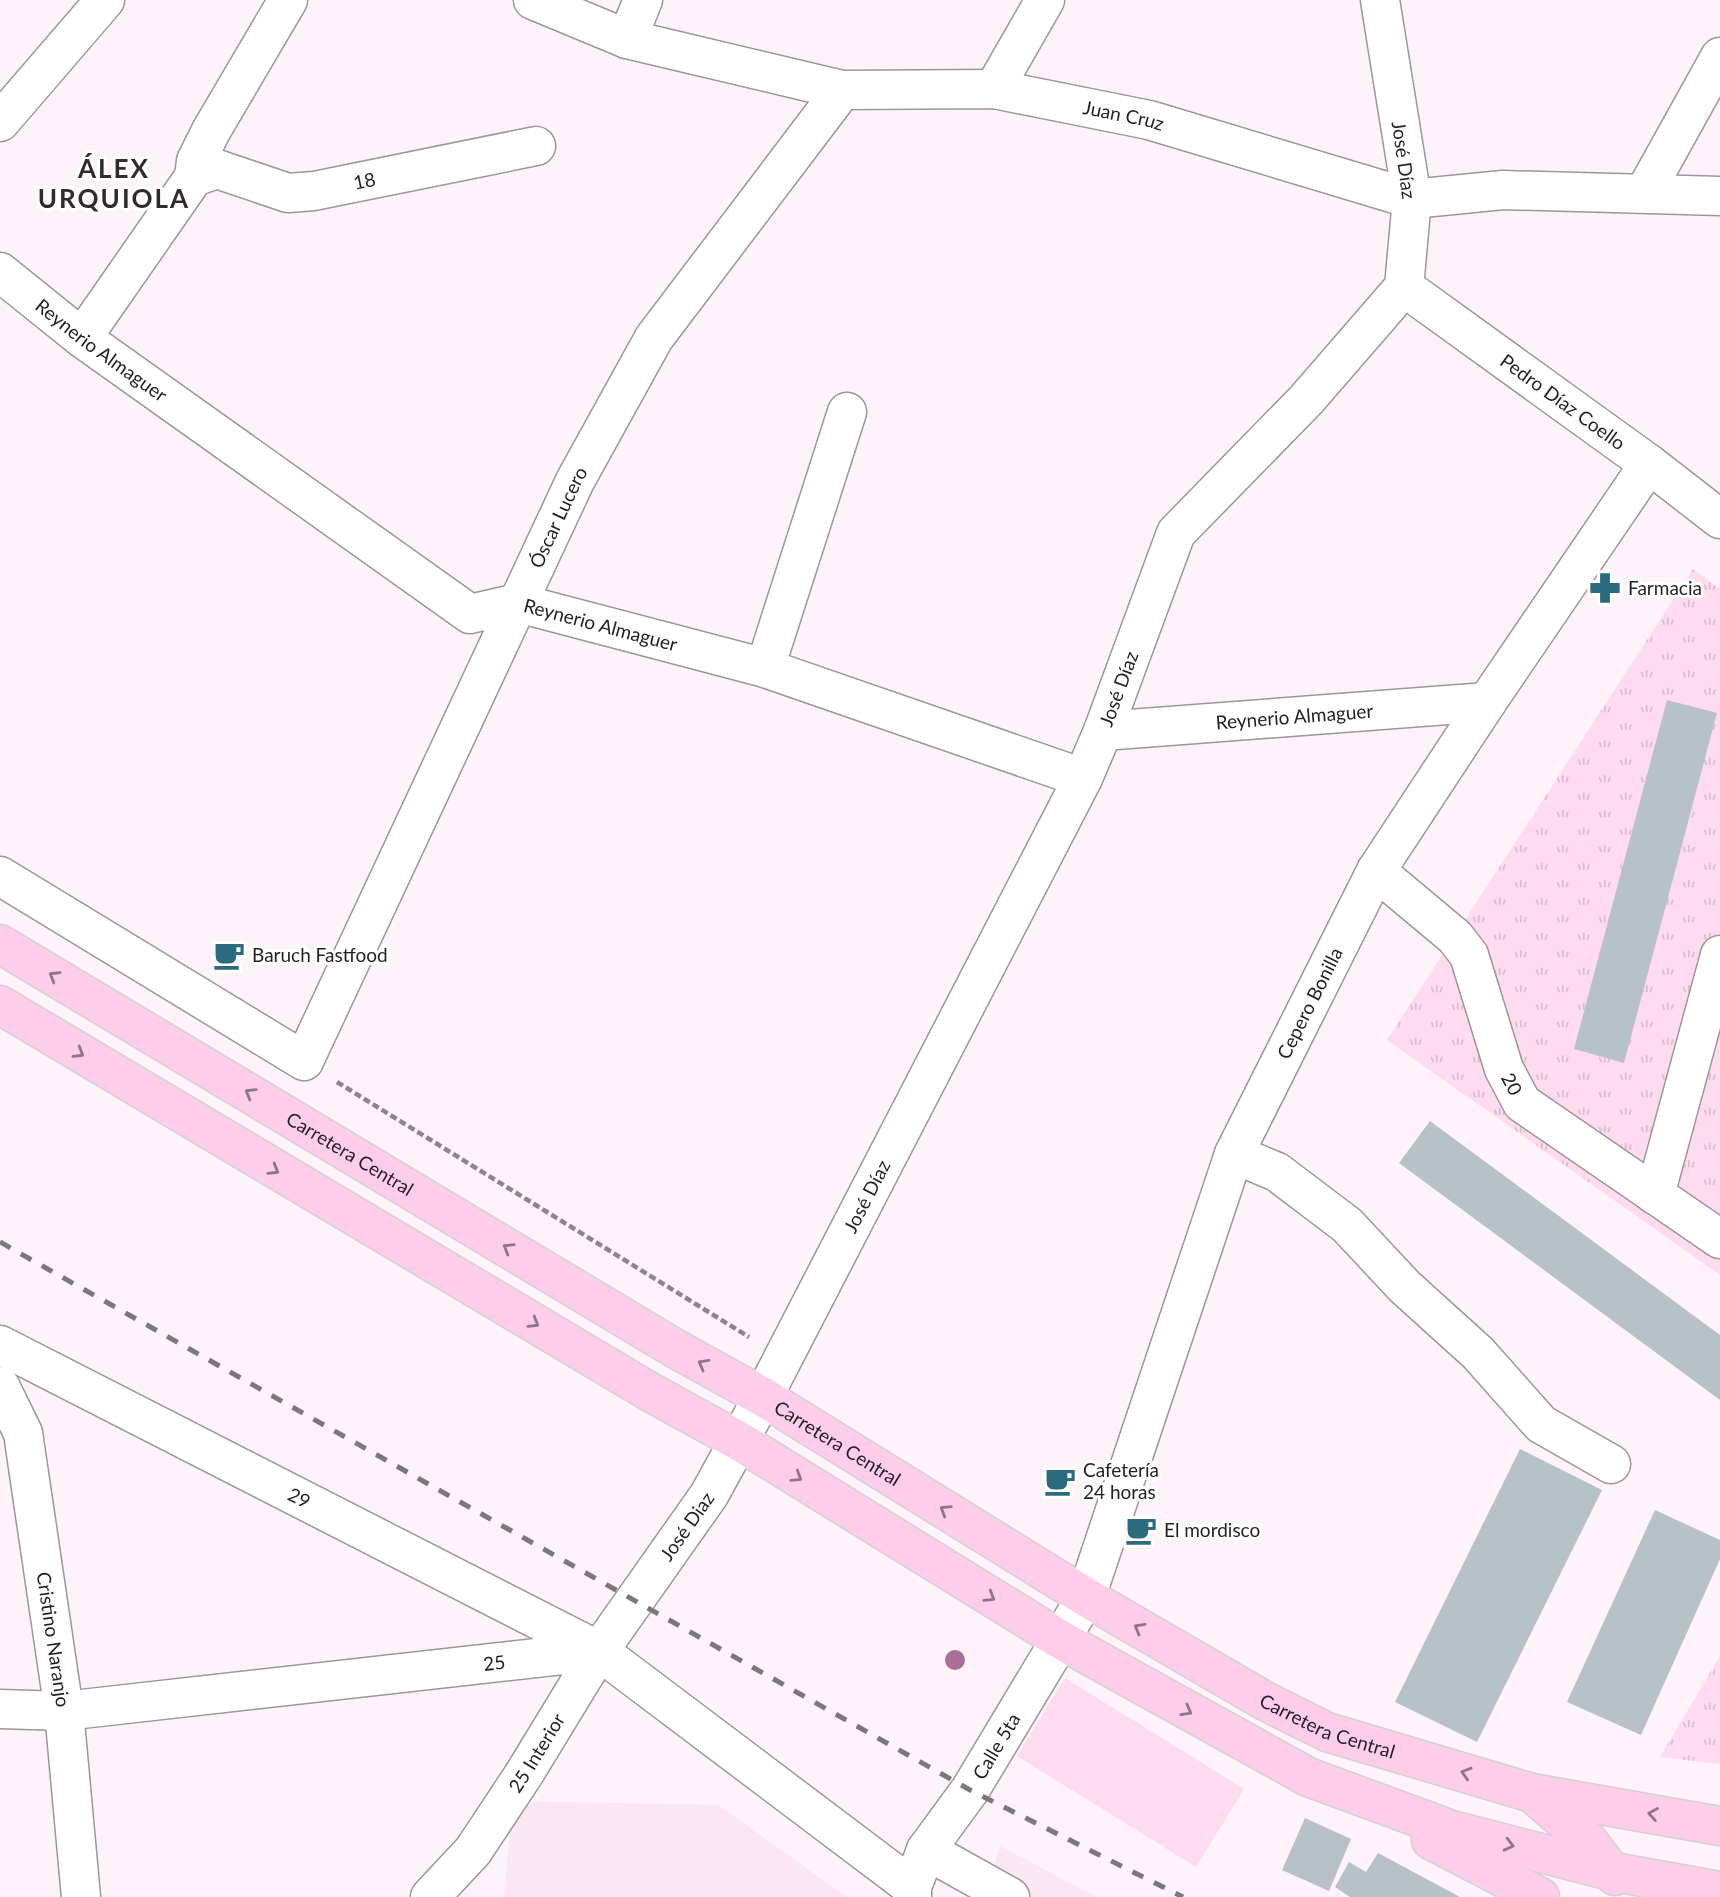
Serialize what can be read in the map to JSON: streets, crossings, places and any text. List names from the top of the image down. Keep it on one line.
{"streets":{"main road":["Carretera Central"],"street":["Juan Cruz","José Díaz","18","Reynerio Almaguer","Pedro Díaz Coello","Óscar Lucero","Cepero Bonilla","20","29","José Diaz","Cristino Naranjo","25","Calle 5ta","25 Interior"]},"crossings":[["Juan Cruz","José Díaz"],["Juan Cruz","Óscar Lucero"],["José Díaz","Reynerio Almaguer"],["José Díaz","Pedro Díaz Coello"],["José Díaz","Carretera Central"],["José Díaz","José Diaz"],["Reynerio Almaguer","Óscar Lucero"],["Reynerio Almaguer","Cepero Bonilla"],["Pedro Díaz Coello","Cepero Bonilla"],["Cepero Bonilla","20"],["Cepero Bonilla","Carretera Central"],["Cepero Bonilla","Calle 5ta"],["Carretera Central","José Diaz"],["Carretera Central","Calle 5ta"],["29","José Diaz"],["29","25"],["29","25 Interior"],["José Diaz","25"],["José Diaz","25 Interior"],["Cristino Naranjo","25"],["25","25 Interior"]],"districts":["ÁLEX URQUIOLA"],"places":{"pharmacy":["Farmacia"],"cafe":["Baruch Fastfood","Cafetería 24 horas","El mordisco"]}}
